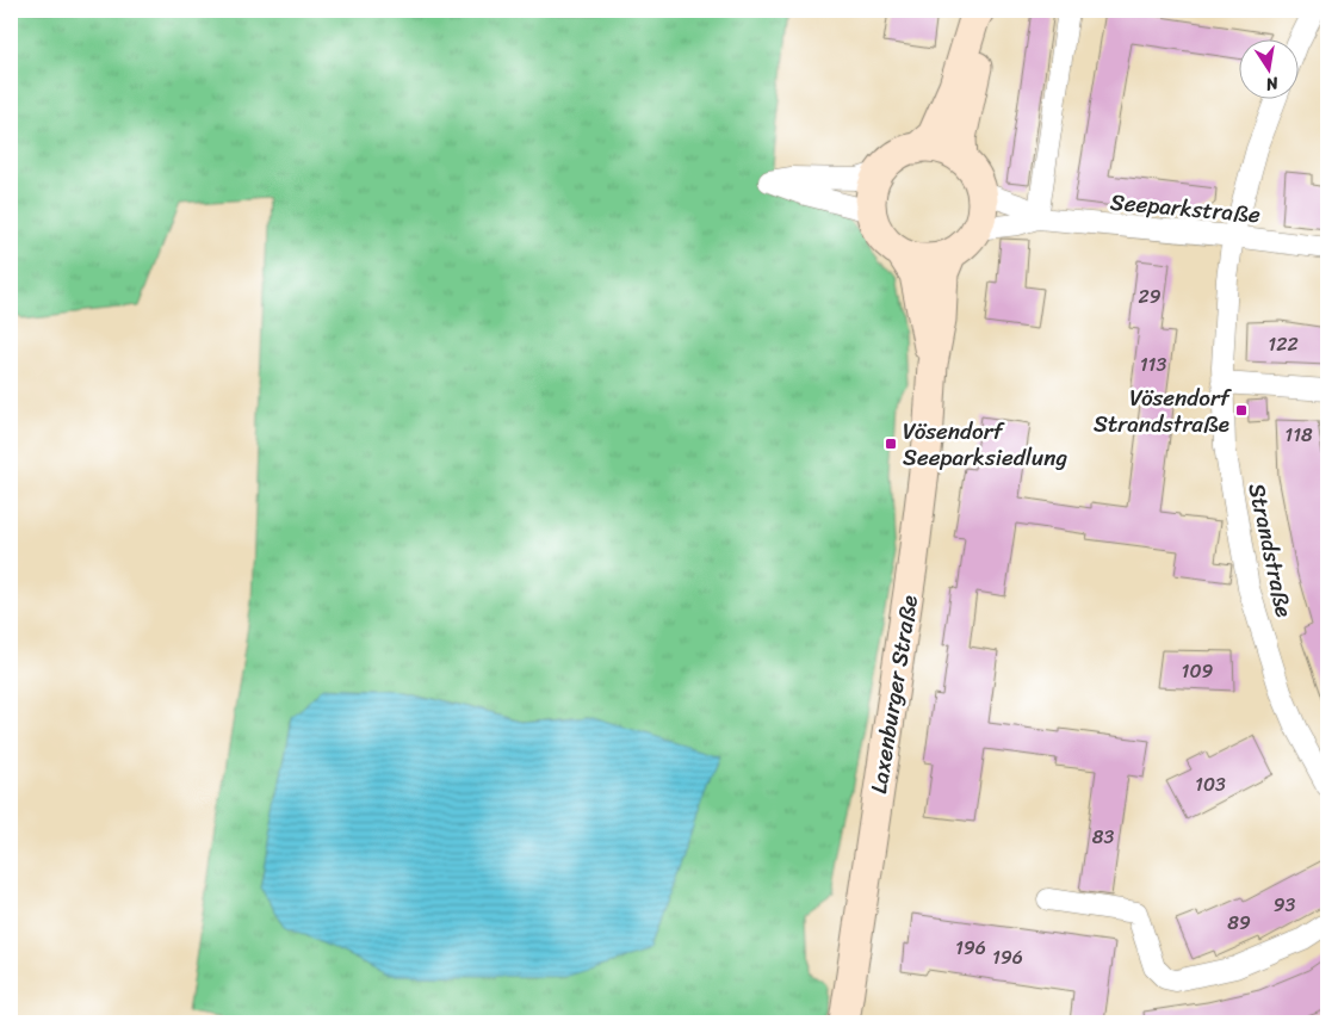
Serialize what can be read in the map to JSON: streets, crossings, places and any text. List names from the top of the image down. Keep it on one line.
{"streets":{"main road":["Laxenburger Straße"],"street":["Seeparkstraße","Strandstraße"]},"crossings":[["Seeparkstraße","Strandstraße"],["Seeparkstraße","Laxenburger Straße"]],"places":{"transit":["Vösendorf Strandstraße","Vösendorf Seeparksiedlung"]},"house_numbers":["29","122","113","118","109","103","83","93","89","196","196"],"north":"bottom"}
